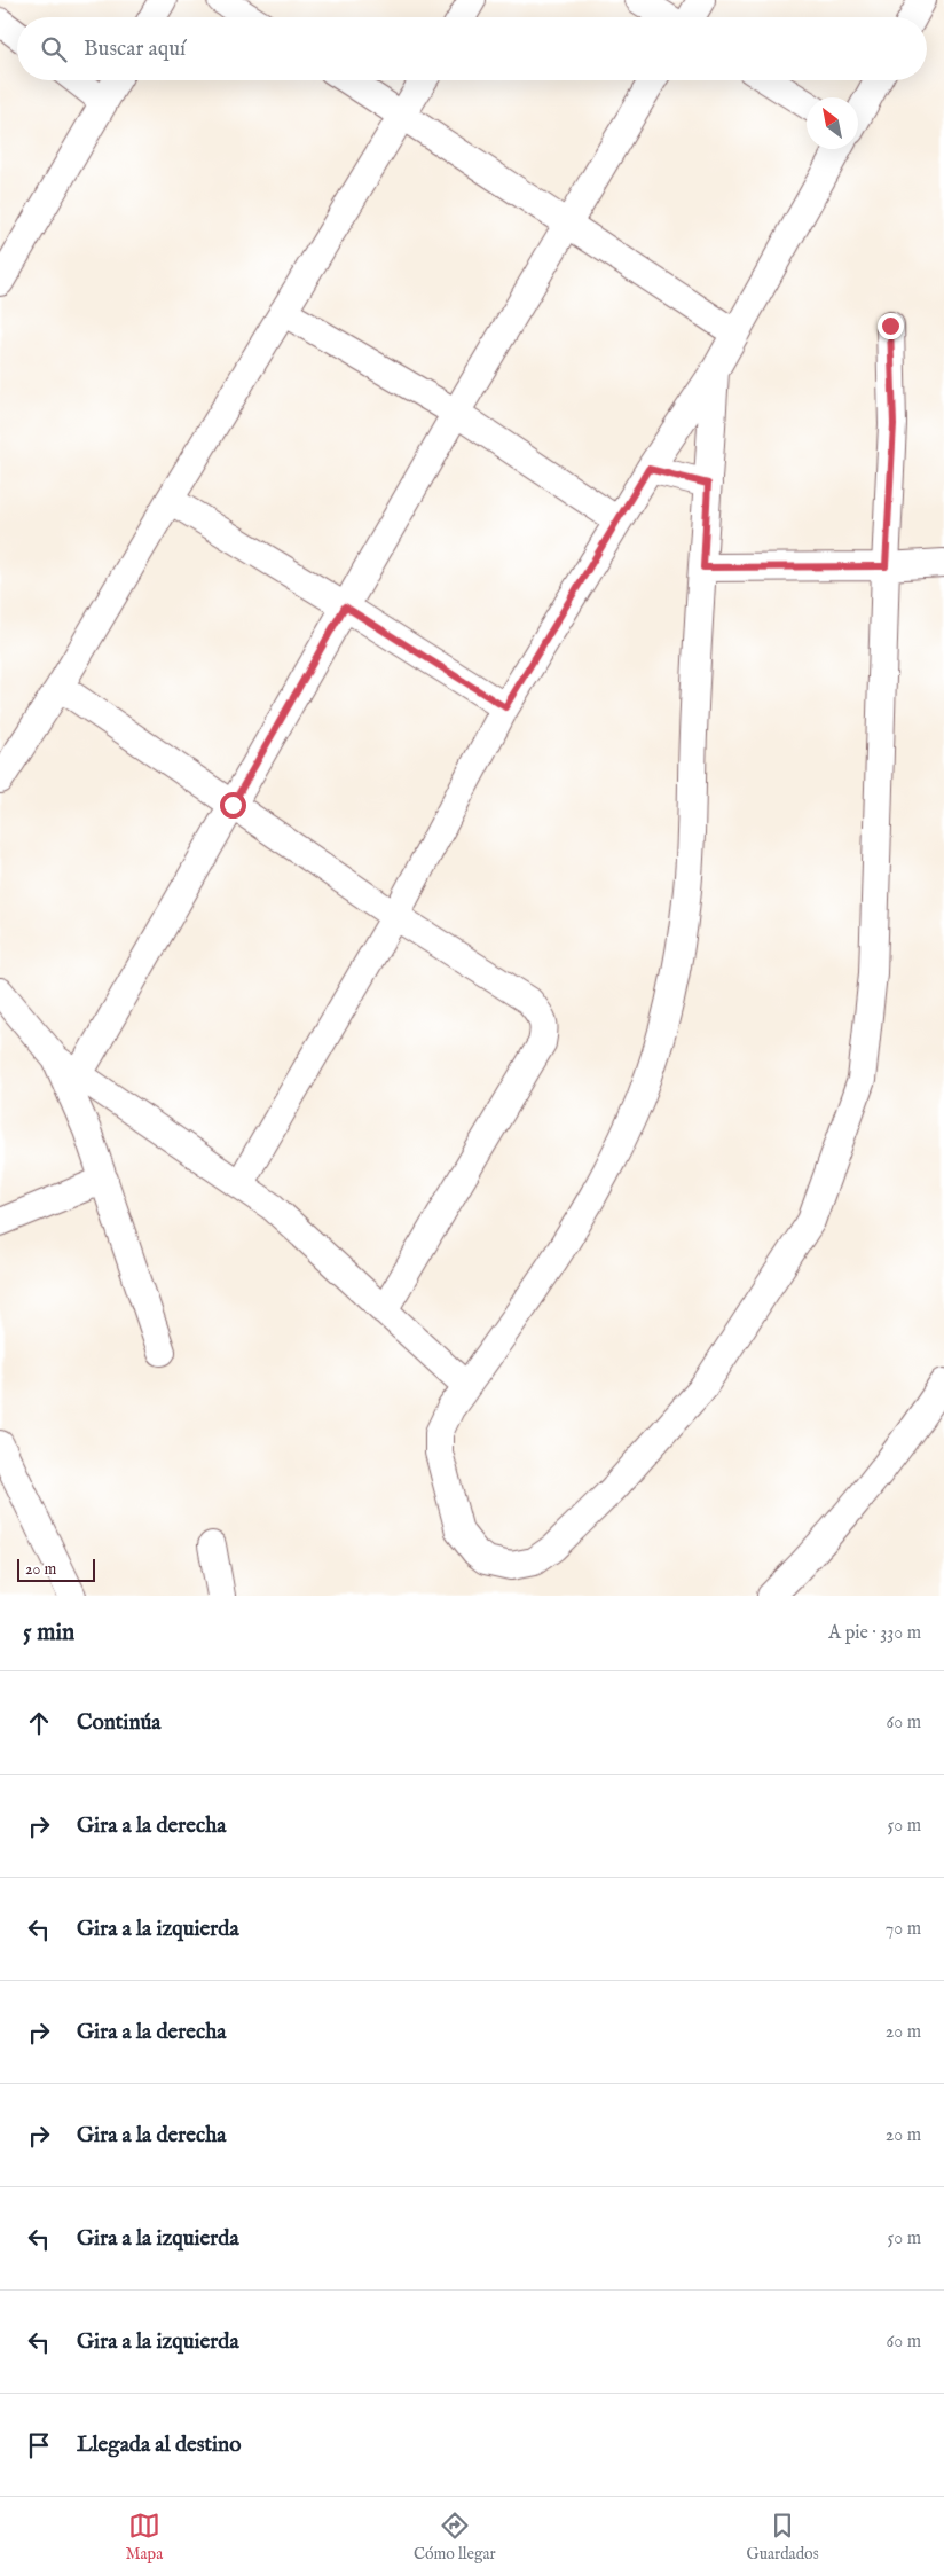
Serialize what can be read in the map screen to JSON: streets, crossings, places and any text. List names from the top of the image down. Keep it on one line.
{"scale_bar":"20 m","north":"top left","page":{"search":"Buscar aquí","scale":"20 m","heading":["5 min","A pie · 330 m"],"list":[["Continúa","60 m"],["Gira a la derecha","50 m"],["Gira a la izquierda","70 m"],["Gira a la derecha","20 m"],["Gira a la derecha","20 m"],["Gira a la izquierda","50 m"],["Gira a la izquierda","60 m"],"Llegada al destino"],"nav":["Mapa","Cómo llegar","Guardados"]}}
